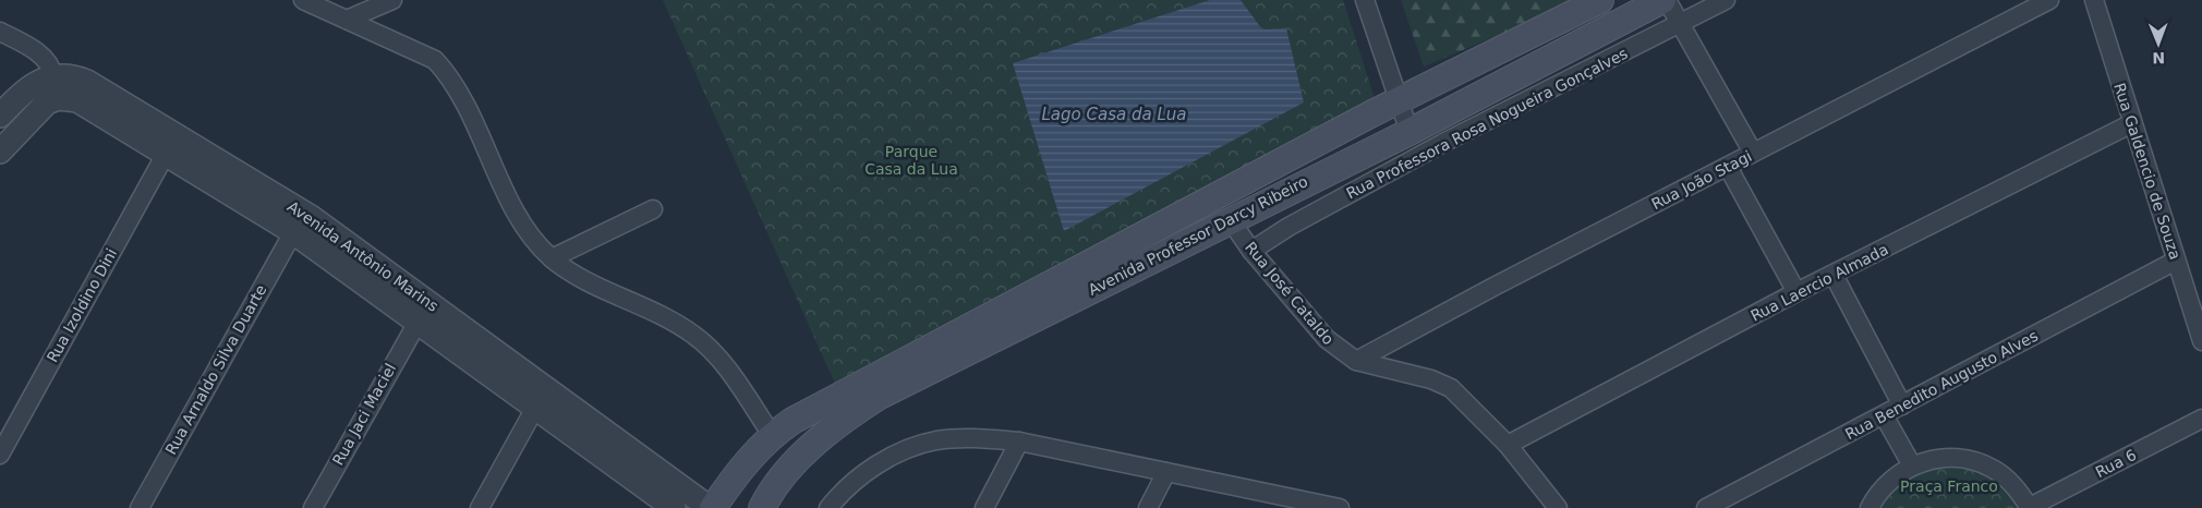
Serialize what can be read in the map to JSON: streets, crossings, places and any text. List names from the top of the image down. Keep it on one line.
{"streets":{"main road":["Avenida Professor Darcy Ribeiro"],"street":["Rua Professora Rosa Nogueira Gonçalves","Rua Galdencio de Souza","Rua João Stagi","Avenida Antônio Marins","Rua Laercio Almada","Rua José Cataldo","Rua Izoldino Dini","Rua Arnaldo Silva Duarte","Rua Benedito Augusto Alves","Rua Jaci Maciel","Rua 6"]},"crossings":[["Rua Professora Rosa Nogueira Gonçalves","Rua José Cataldo"],["Rua Galdencio de Souza","Rua Laercio Almada"],["Rua Galdencio de Souza","Rua Benedito Augusto Alves"],["Rua João Stagi","Rua José Cataldo"],["Avenida Professor Darcy Ribeiro","Avenida Antônio Marins"],["Avenida Professor Darcy Ribeiro","Rua José Cataldo"],["Avenida Antônio Marins","Rua Izoldino Dini"],["Avenida Antônio Marins","Rua Arnaldo Silva Duarte"],["Avenida Antônio Marins","Rua Jaci Maciel"],["Rua Laercio Almada","Rua José Cataldo"]],"water":["Lago Casa da Lua"],"parks":["Parque Casa da Lua","Praça Franco"],"north":"bottom"}
